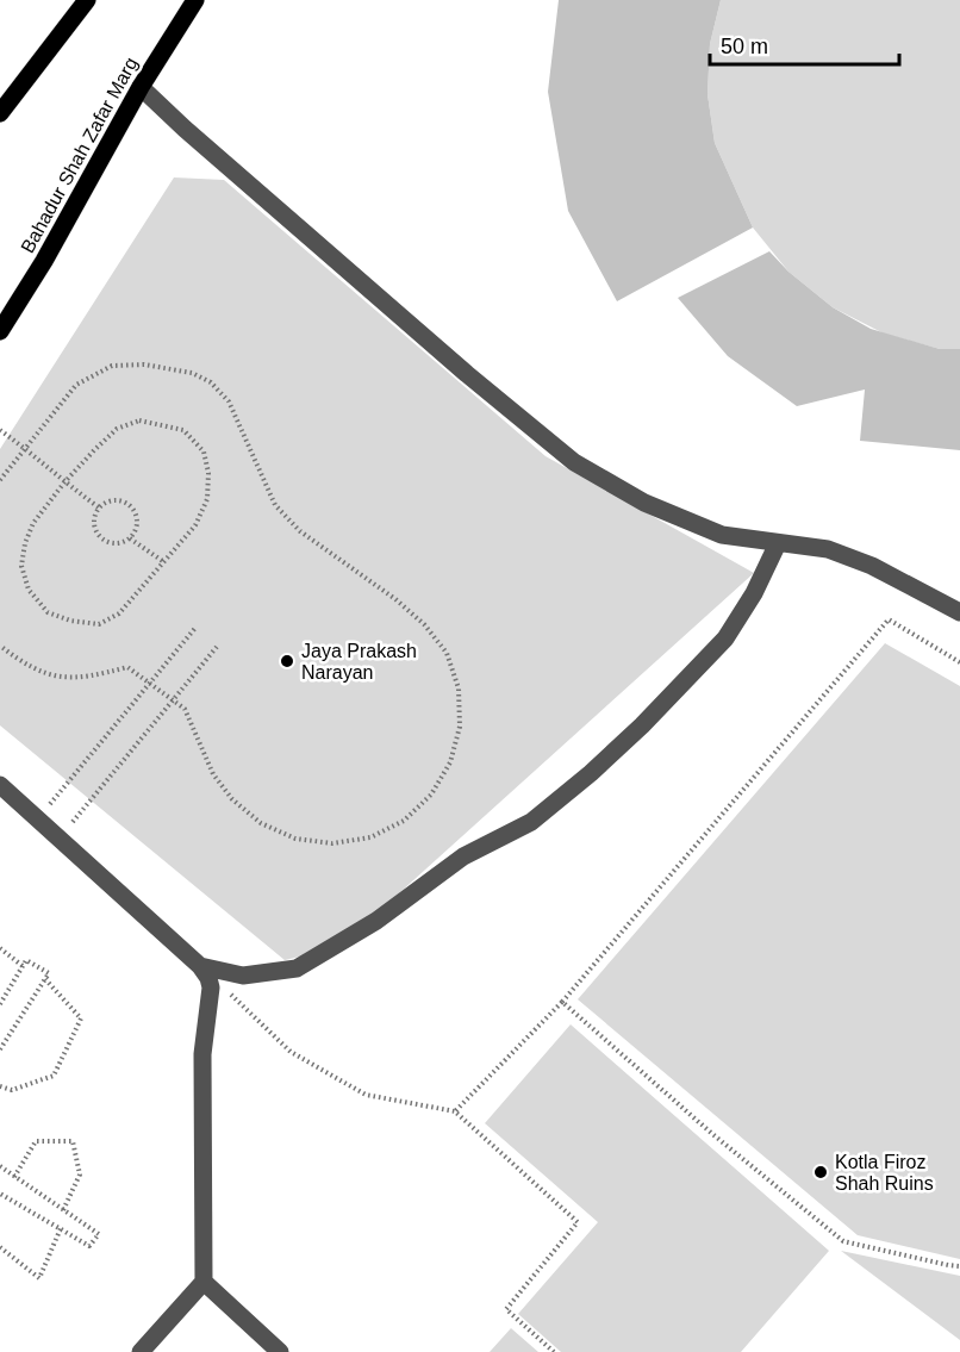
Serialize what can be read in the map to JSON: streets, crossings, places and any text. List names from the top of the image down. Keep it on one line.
{"streets":{"main road":["Bahadur Shah Zafar Marg"]},"places":["Jaya Prakash Narayan","Kotla Firoz Shah Ruins"],"scale_bar":"50 m"}
